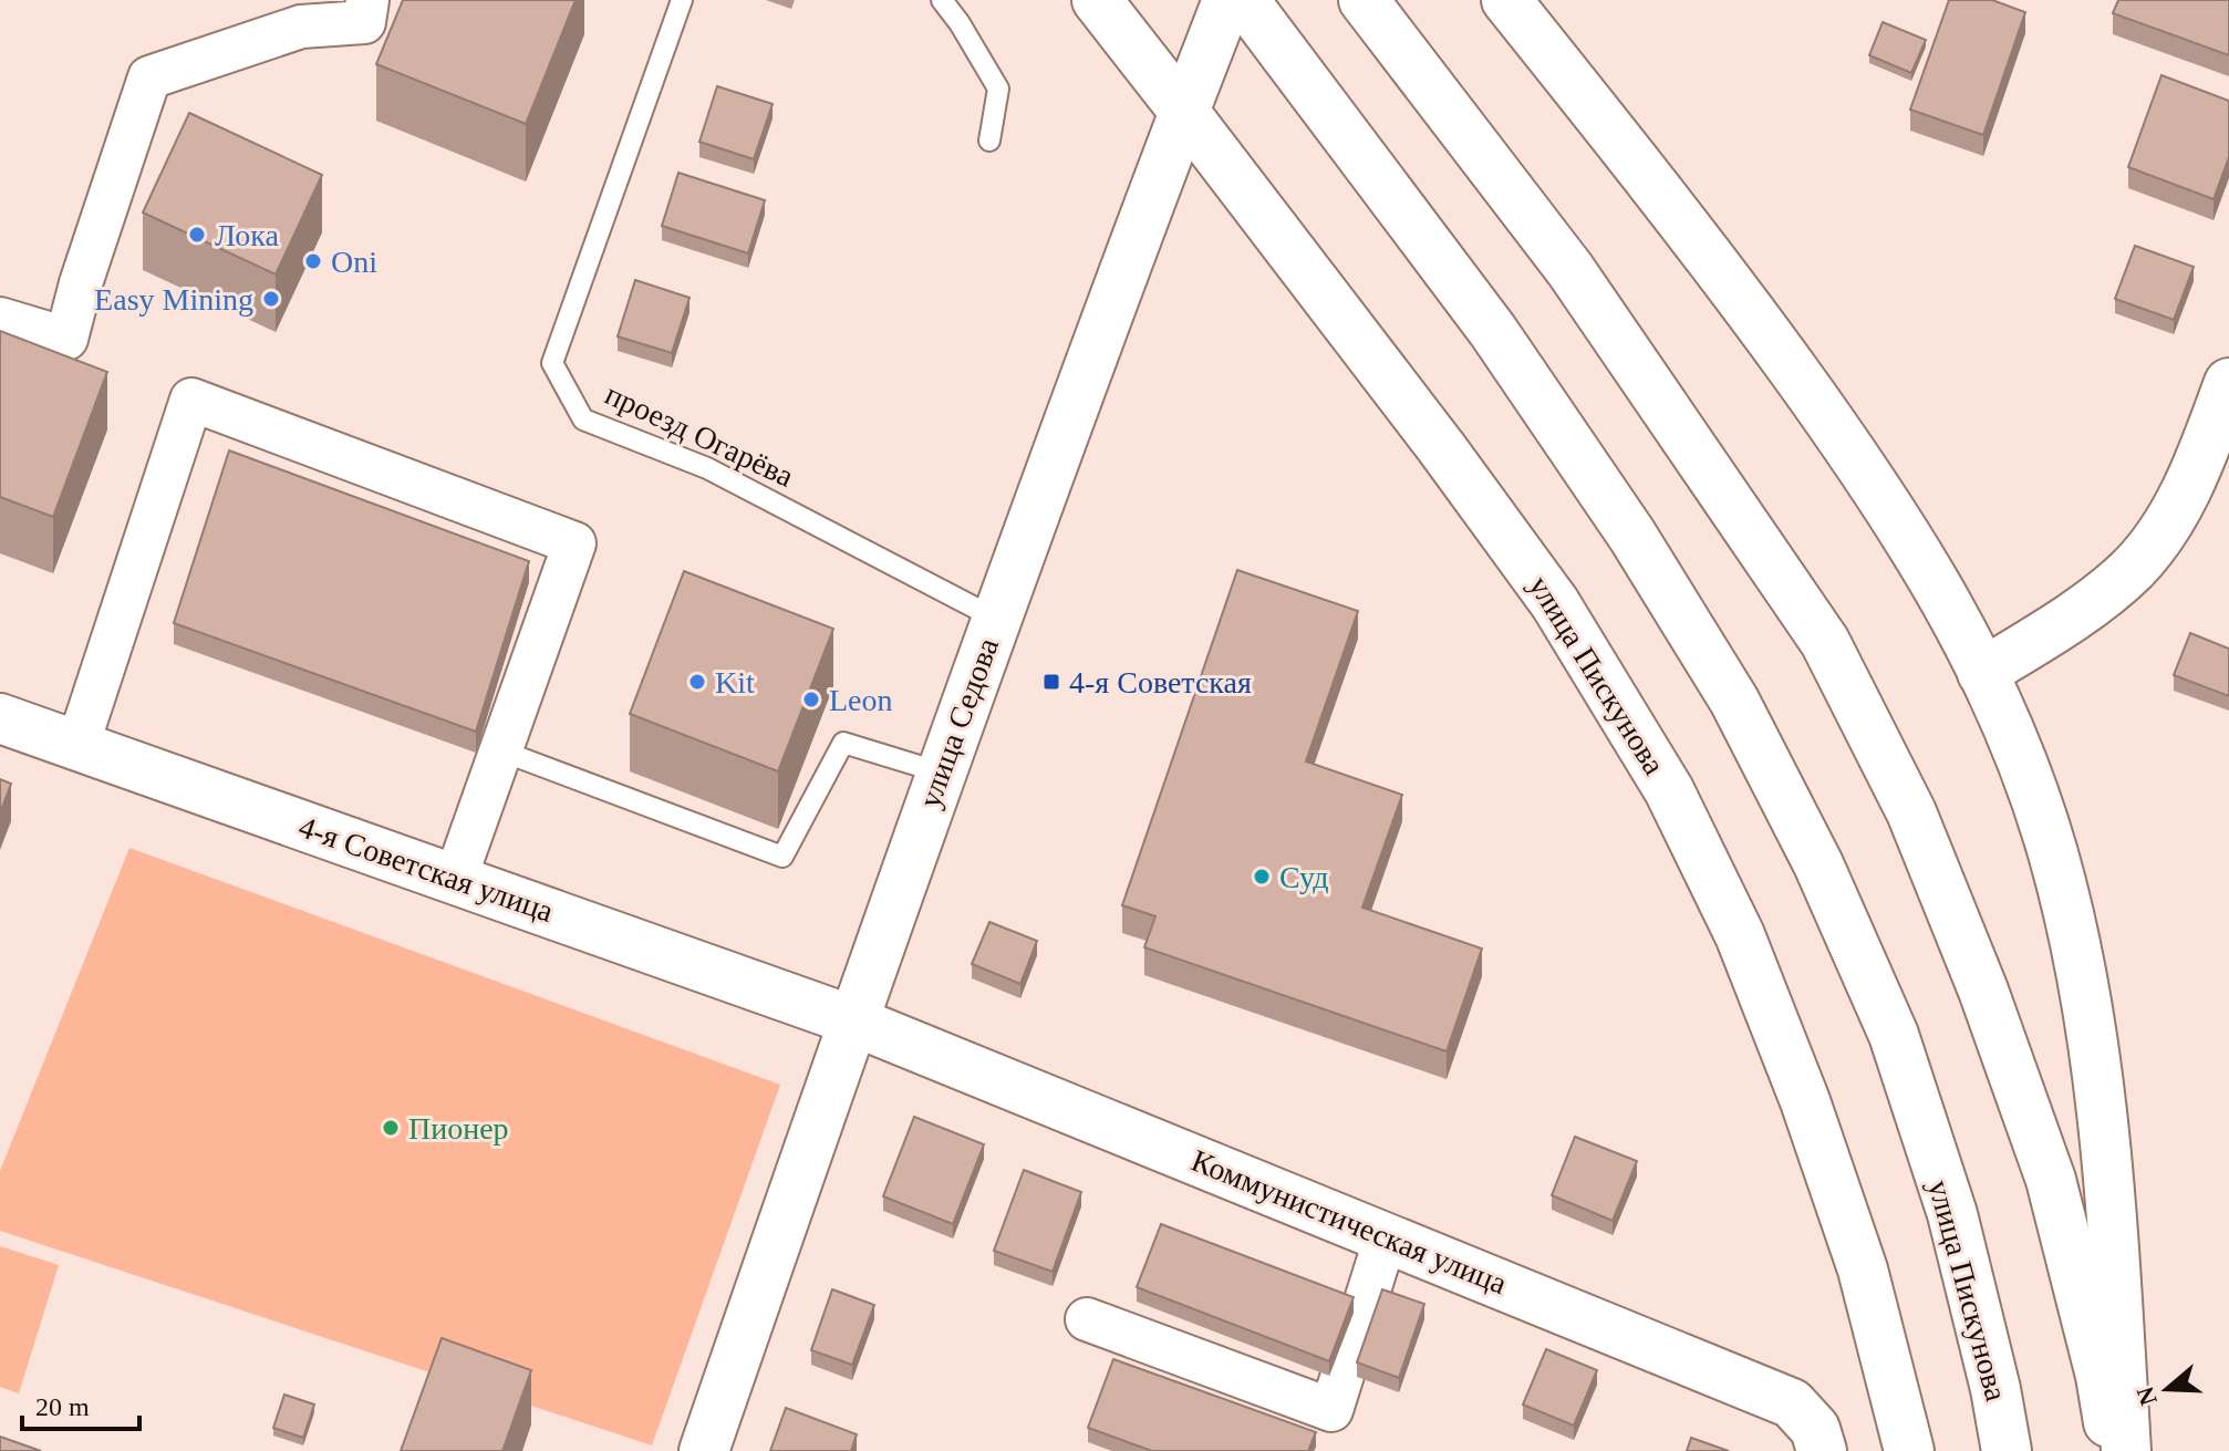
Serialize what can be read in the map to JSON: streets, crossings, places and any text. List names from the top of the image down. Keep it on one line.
{"streets":{"main road":["улица Пискунова","улица Седова","4-я Советская улица","Коммунистическая улица"],"lane":["проезд Огарёва"]},"crossings":[["проезд Огарёва","улица Седова"],["улица Пискунова","улица Седова"],["улица Седова","4-я Советская улица"],["улица Седова","Коммунистическая улица"],["4-я Советская улица","Коммунистическая улица"]],"places":{"other":["Лока","Oni","Easy Mining","Kit","Leon","Суд","Пионер"],"transit":["4-я Советская"]},"scale_bar":"20 m","north":"left"}
